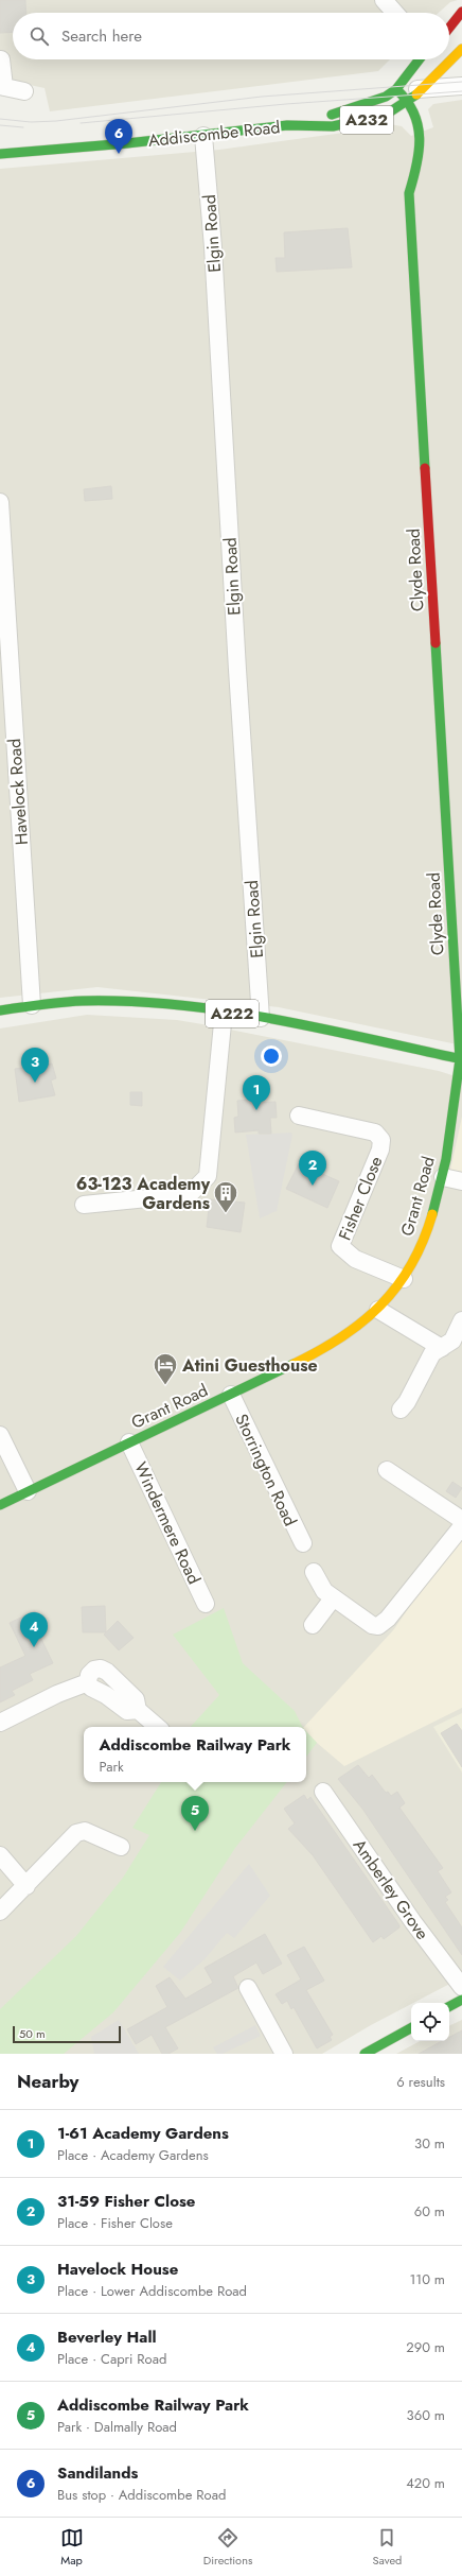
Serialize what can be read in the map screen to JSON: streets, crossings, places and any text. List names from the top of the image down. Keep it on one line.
{"streets":{"main road":["A232","Addiscombe Road","Clyde Road","A222","Grant Road"],"street":["Elgin Road","Havelock Road","Fisher Close","Storrington Road","Windermere Road","Amberley Grove"]},"crossings":[["A232","Addiscombe Road"],["Addiscombe Road","Elgin Road"],["Addiscombe Road","Clyde Road"],["Elgin Road","A222"],["Clyde Road","A222"],["Clyde Road","Grant Road"],["Havelock Road","A222"],["A222","Grant Road"],["Grant Road","Fisher Close"],["Grant Road","Storrington Road"],["Grant Road","Windermere Road"]],"places":{"building":["63-123 Academy Gardens"],"hotel":["Atini Guesthouse"]},"scale_bar":"50 m","page":{"search":"Search here","pins":["6","3","1","2","4","5"],"popup":["Addiscombe Railway Park","Park"],"scale":"50 m","heading":["Nearby","6 results"],"list":[{"mark":"1","name":"1-61 Academy Gardens","note":"Place · Academy Gardens","value":"30 m"},{"mark":"2","name":"31-59 Fisher Close","note":"Place · Fisher Close","value":"60 m"},{"mark":"3","name":"Havelock House","note":"Place · Lower Addiscombe Road","value":"110 m"},{"mark":"4","name":"Beverley Hall","note":"Place · Capri Road","value":"290 m"},{"mark":"5","name":"Addiscombe Railway Park","note":"Park · Dalmally Road","value":"360 m"},{"mark":"6","name":"Sandilands","note":"Bus stop · Addiscombe Road","value":"420 m"}],"nav":["Map","Directions","Saved"]}}
